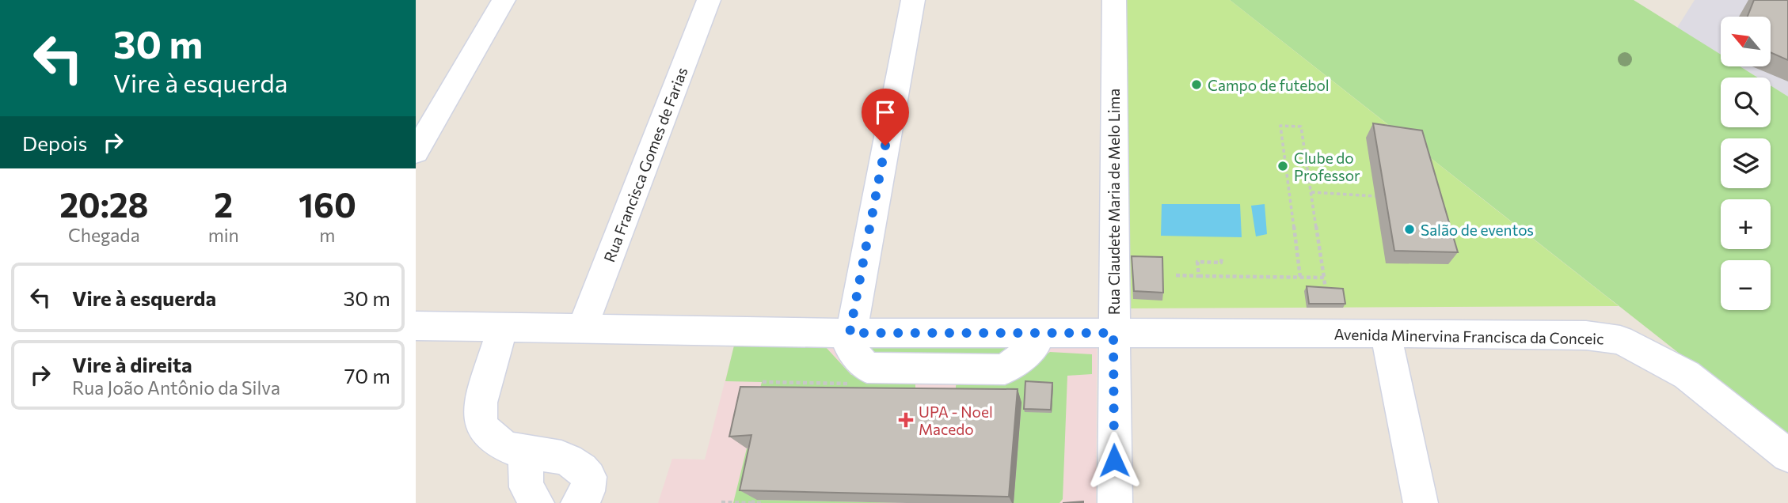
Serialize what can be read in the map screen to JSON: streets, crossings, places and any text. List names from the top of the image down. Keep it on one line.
{"streets":{"street":["Rua Francisca Gomes de Farias","Rua Claudete Maria de Melo Lima","Avenida Minervina Francisca da Conceic"]},"crossings":[["Rua Claudete Maria de Melo Lima","Avenida Minervina Francisca da Conceic"]],"places":{"other":["Campo de futebol","Clube do Professor","Salão de eventos"],"health":["UPA - Noel Macedo"]},"north":"top left","page":{"turn":["30 m","Vire à esquerda"],"map_buttons":["+","−"],"then":"Depois","eta":["20:28","Chegada","2","min","160","m"],"list":[{"name":"Vire à esquerda","value":"30 m"},{"name":"Vire à direita","note":"Rua João Antônio da Silva","value":"70 m"}]}}
